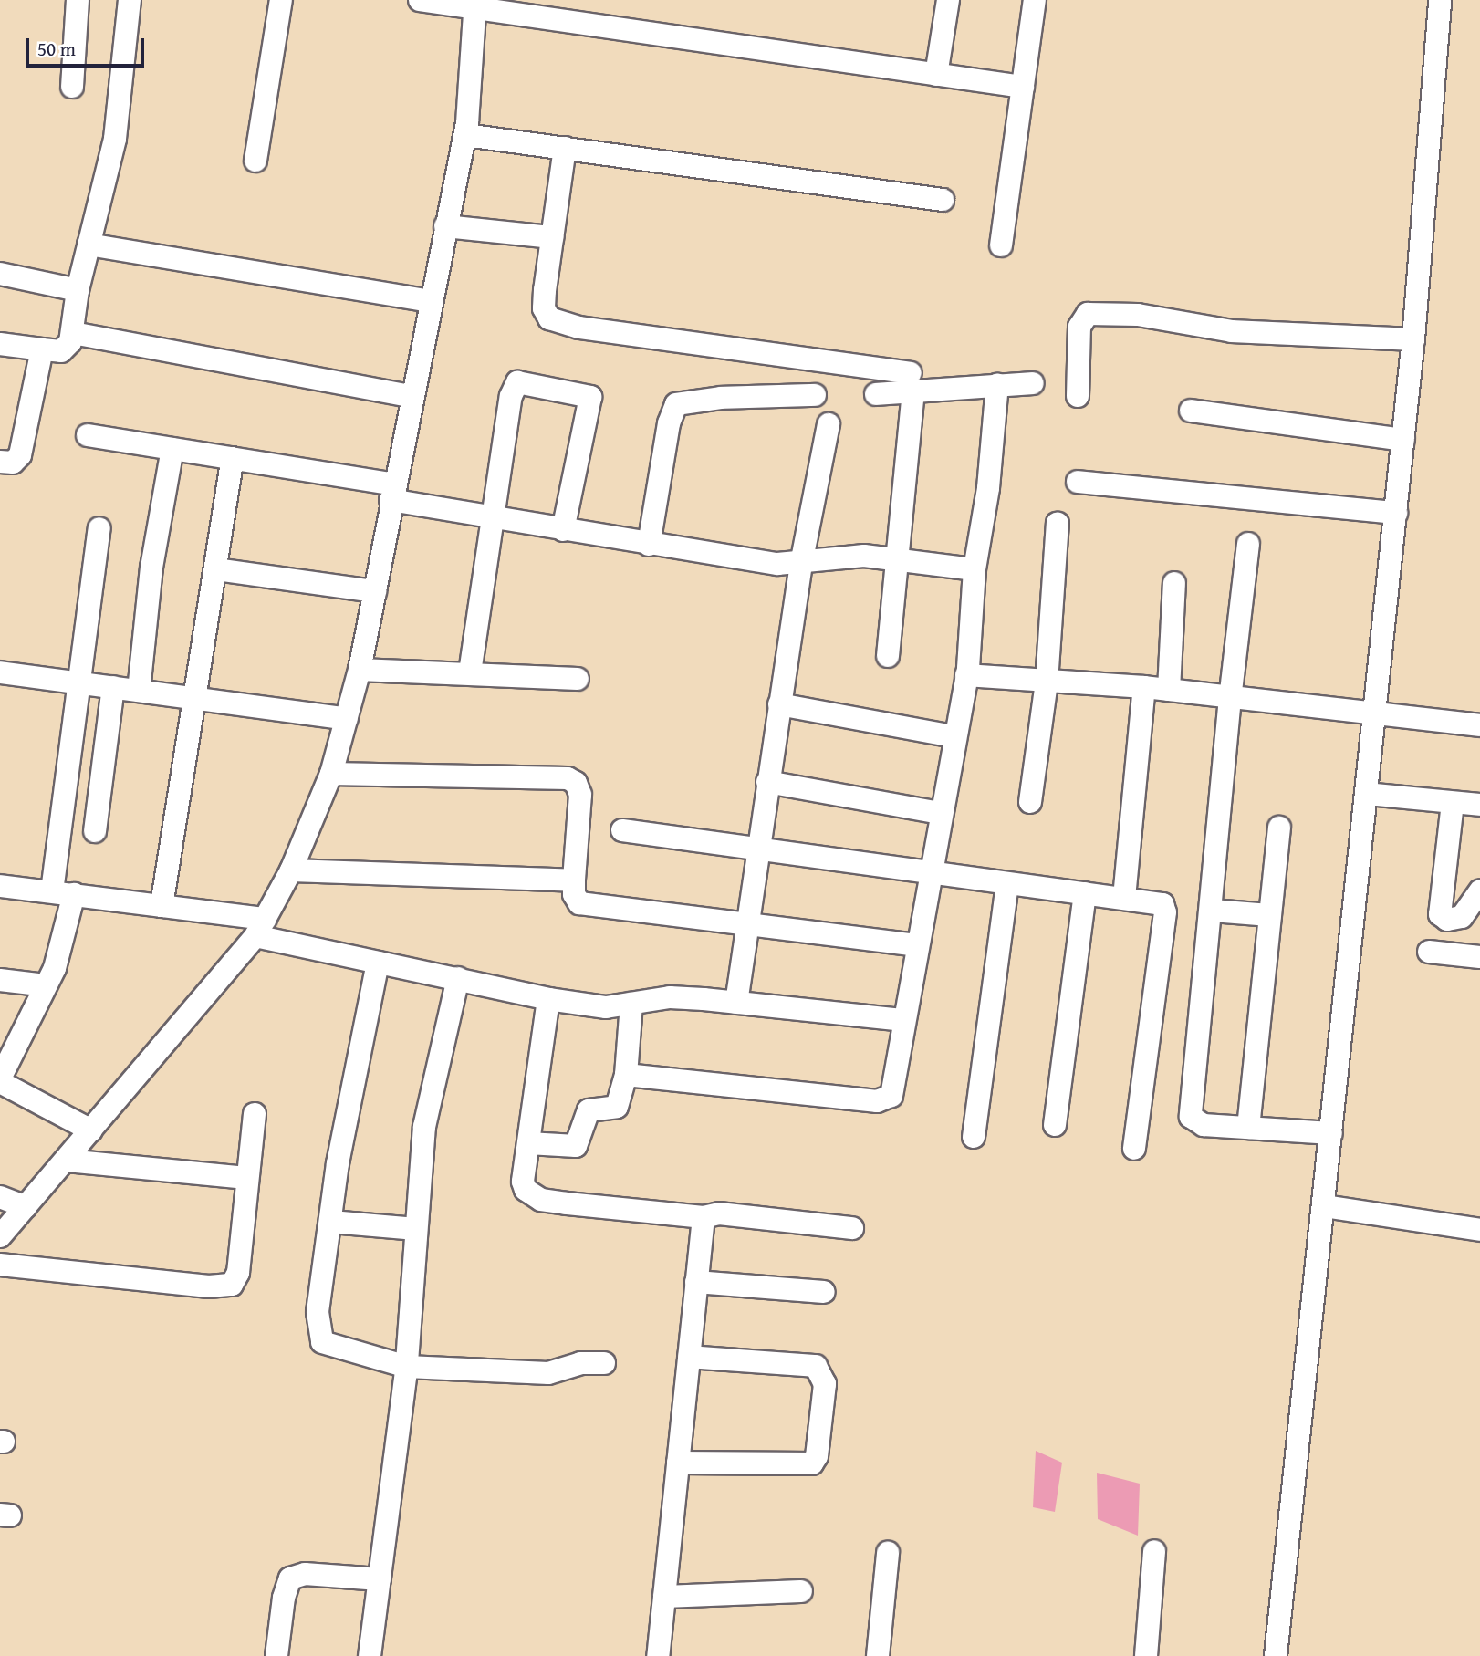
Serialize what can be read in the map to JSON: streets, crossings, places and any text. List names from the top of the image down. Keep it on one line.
{"scale_bar":"50 m"}
